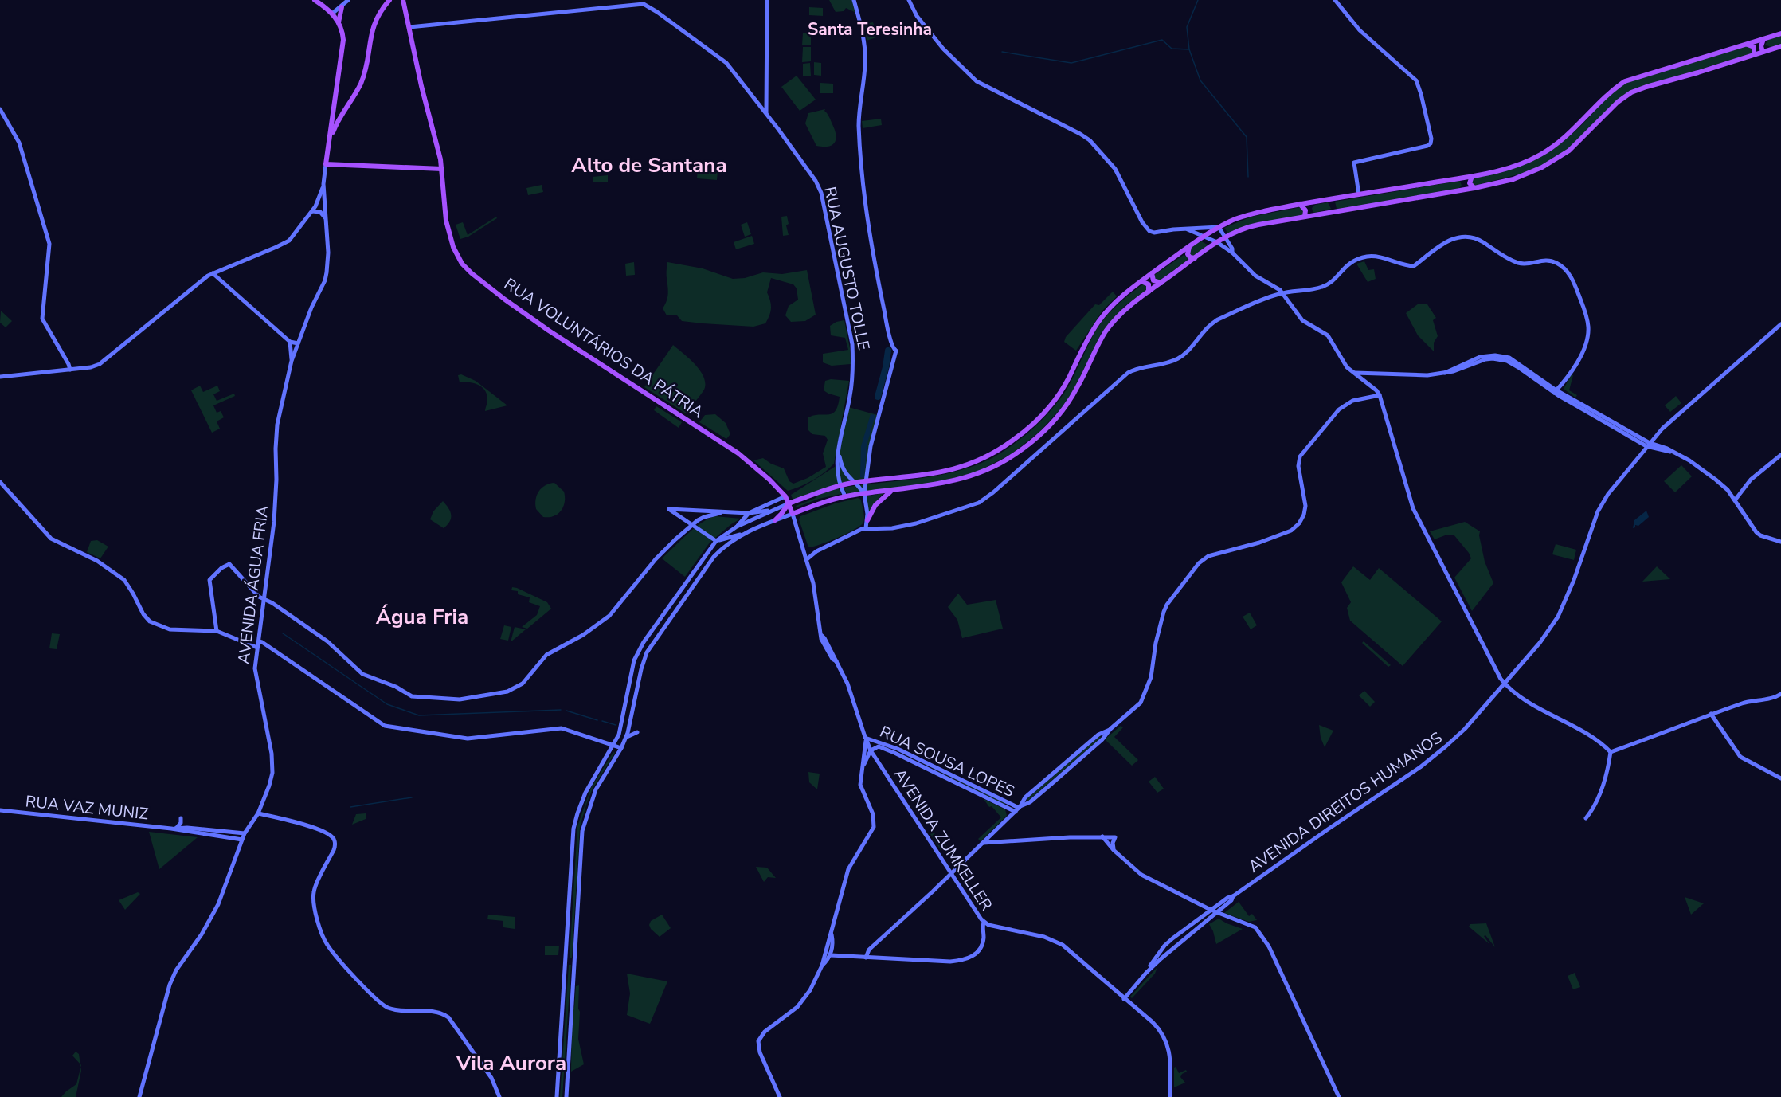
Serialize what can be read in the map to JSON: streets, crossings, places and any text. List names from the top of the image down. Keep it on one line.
{"streets":{"main road":["RUA VOLUNTÁRIOS DA PÁTRIA"],"street":["RUA AUGUSTO TOLLE","AVENIDA ÁGUA FRIA","RUA SOUSA LOPES","AVENIDA DIREITOS HUMANOS","RUA VAZ MUNIZ","AVENIDA ZUMKELLER"]},"crossings":[["RUA AUGUSTO TOLLE","RUA VOLUNTÁRIOS DA PÁTRIA"],["RUA VOLUNTÁRIOS DA PÁTRIA","RUA SOUSA LOPES"],["RUA VOLUNTÁRIOS DA PÁTRIA","AVENIDA ZUMKELLER"],["AVENIDA ÁGUA FRIA","RUA VAZ MUNIZ"],["RUA SOUSA LOPES","AVENIDA ZUMKELLER"],["AVENIDA DIREITOS HUMANOS","AVENIDA ZUMKELLER"]],"districts":["Santa Teresinha","Alto de Santana","Água Fria","Vila Aurora"]}
